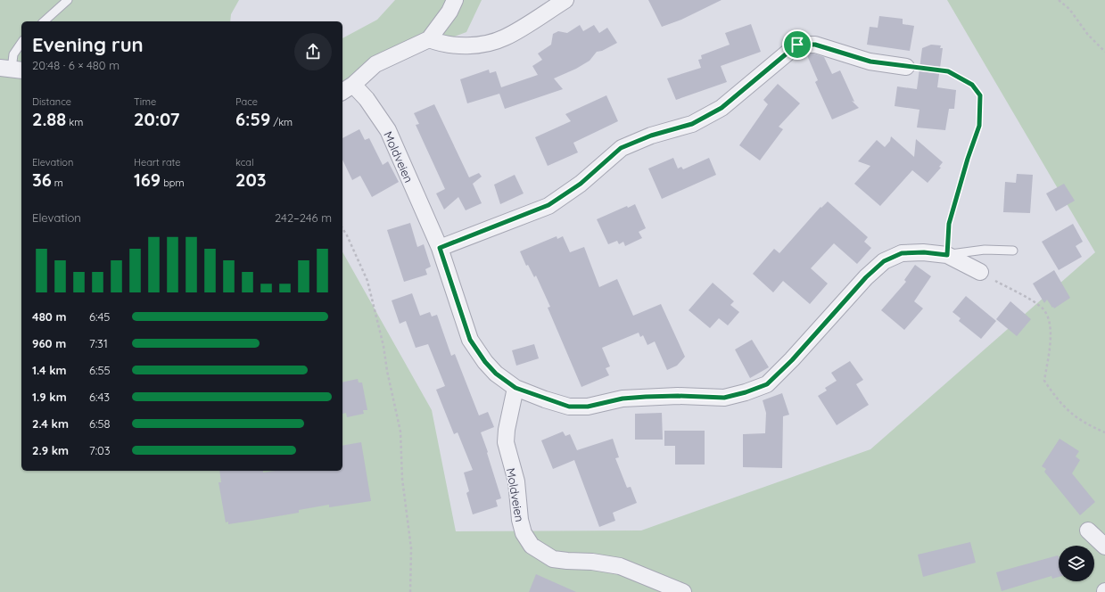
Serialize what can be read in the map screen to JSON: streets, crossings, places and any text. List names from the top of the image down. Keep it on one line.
{"streets":{"street":["Moldveien"]},"page":{"heading":["Evening run","20:48 · 6 × 480 m"],"stats":[["Distance","2.88 km"],["Time","20:07"],["Pace","6:59 /km"],["Elevation","36 m"],["Heart rate","169 bpm"],["kcal","203"]],"chart":["Elevation","242–246 m"],"list":[{"name":"480 m","note":"6:45"},{"name":"960 m","note":"7:31"},{"name":"1.4 km","note":"6:55"},{"name":"1.9 km","note":"6:43"},{"name":"2.4 km","note":"6:58"},{"name":"2.9 km","note":"7:03"}]}}
